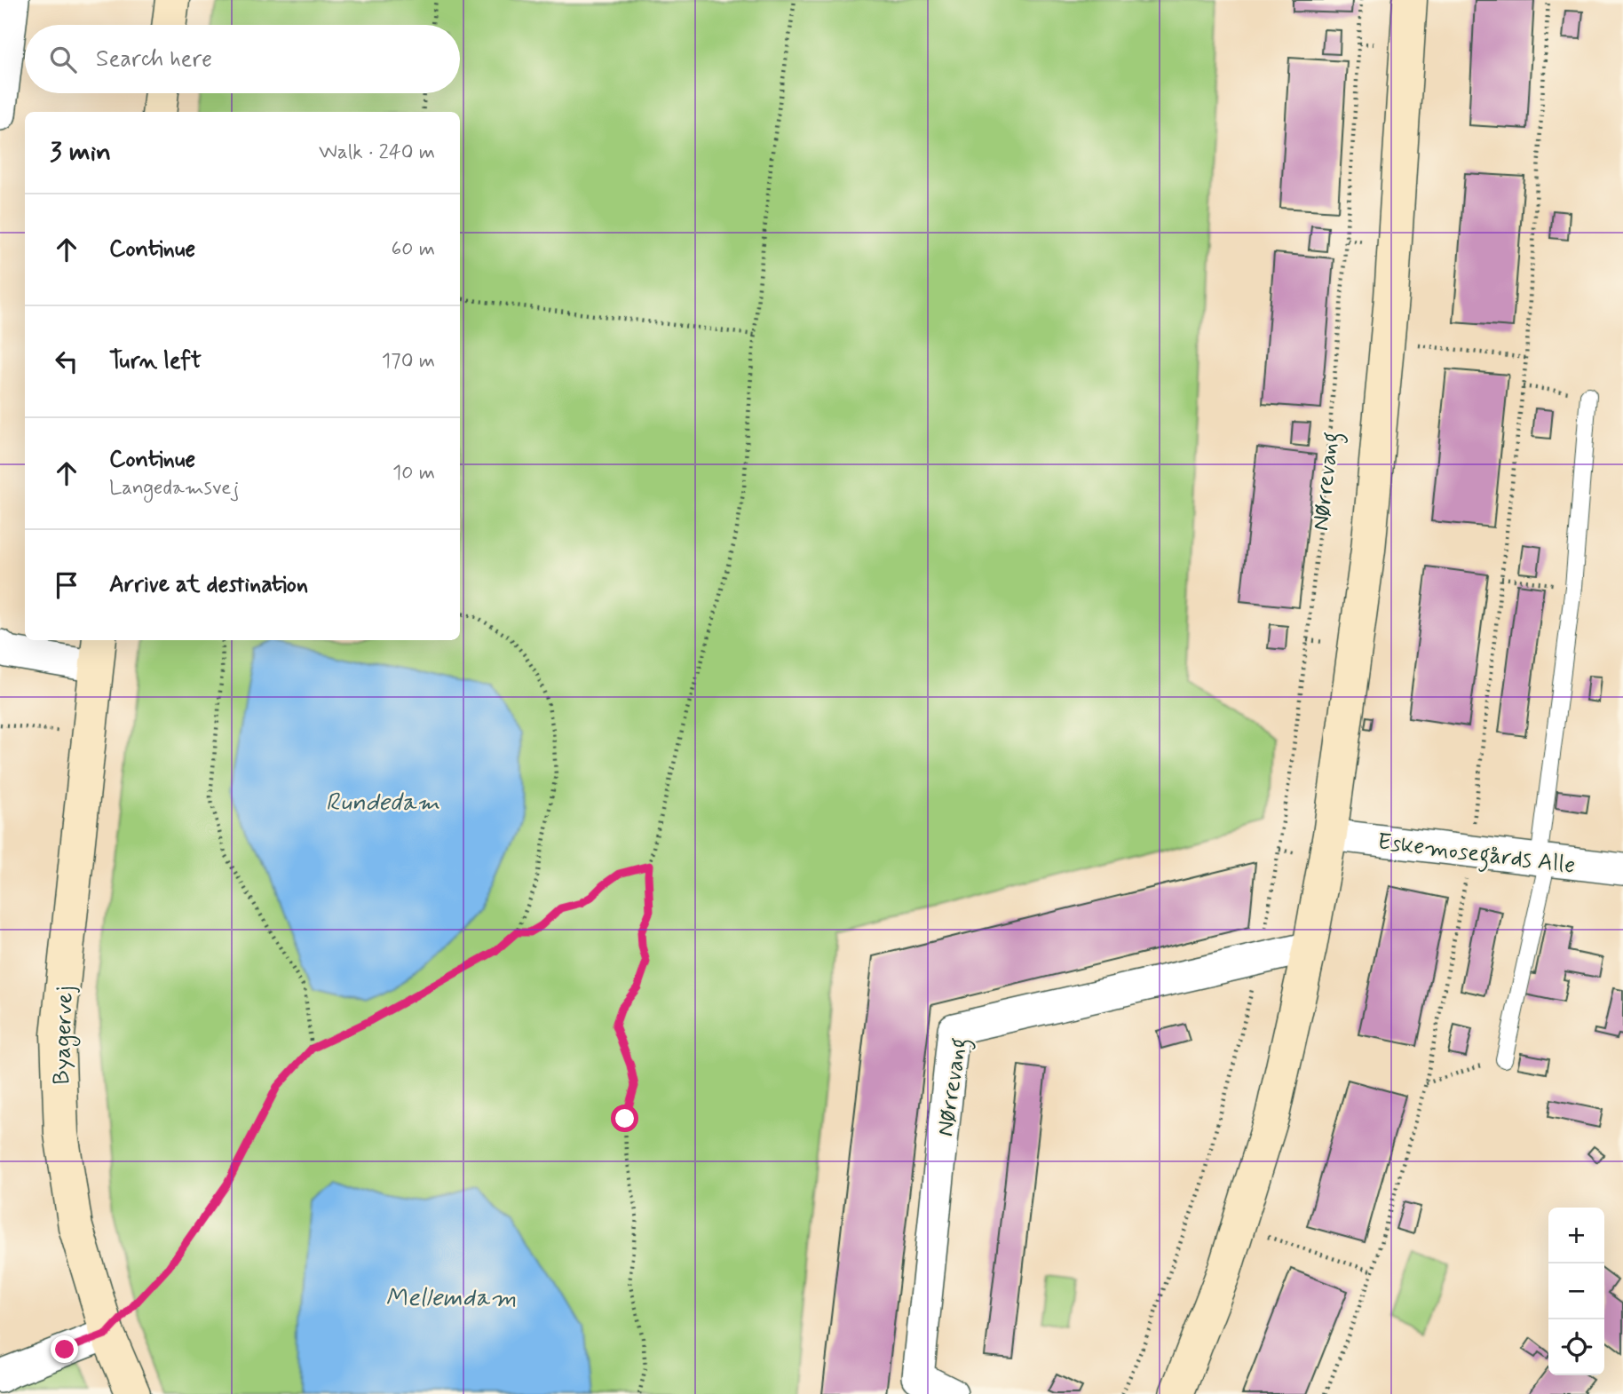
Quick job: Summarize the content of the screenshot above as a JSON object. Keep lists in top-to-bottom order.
{
  "streets": {
    "street": ["Nørrevang", "Eskemosegårds Alle", "Byagervej"]
  },
  "crossings": [
    ["Nørrevang", "Eskemosegårds Alle"]
  ],
  "water": ["Rundedam", "Mellemdam"],
  "page": {
    "search": "Search here",
    "heading": ["3 min", "Walk · 240 m"],
    "list": [
      ["Continue", "60 m"],
      ["Turn left", "170 m"],
      ["Continue", "Langedamsvej", "10 m"],
      "Arrive at destination"
    ],
    "map_buttons": ["+", "−"]
  }
}
